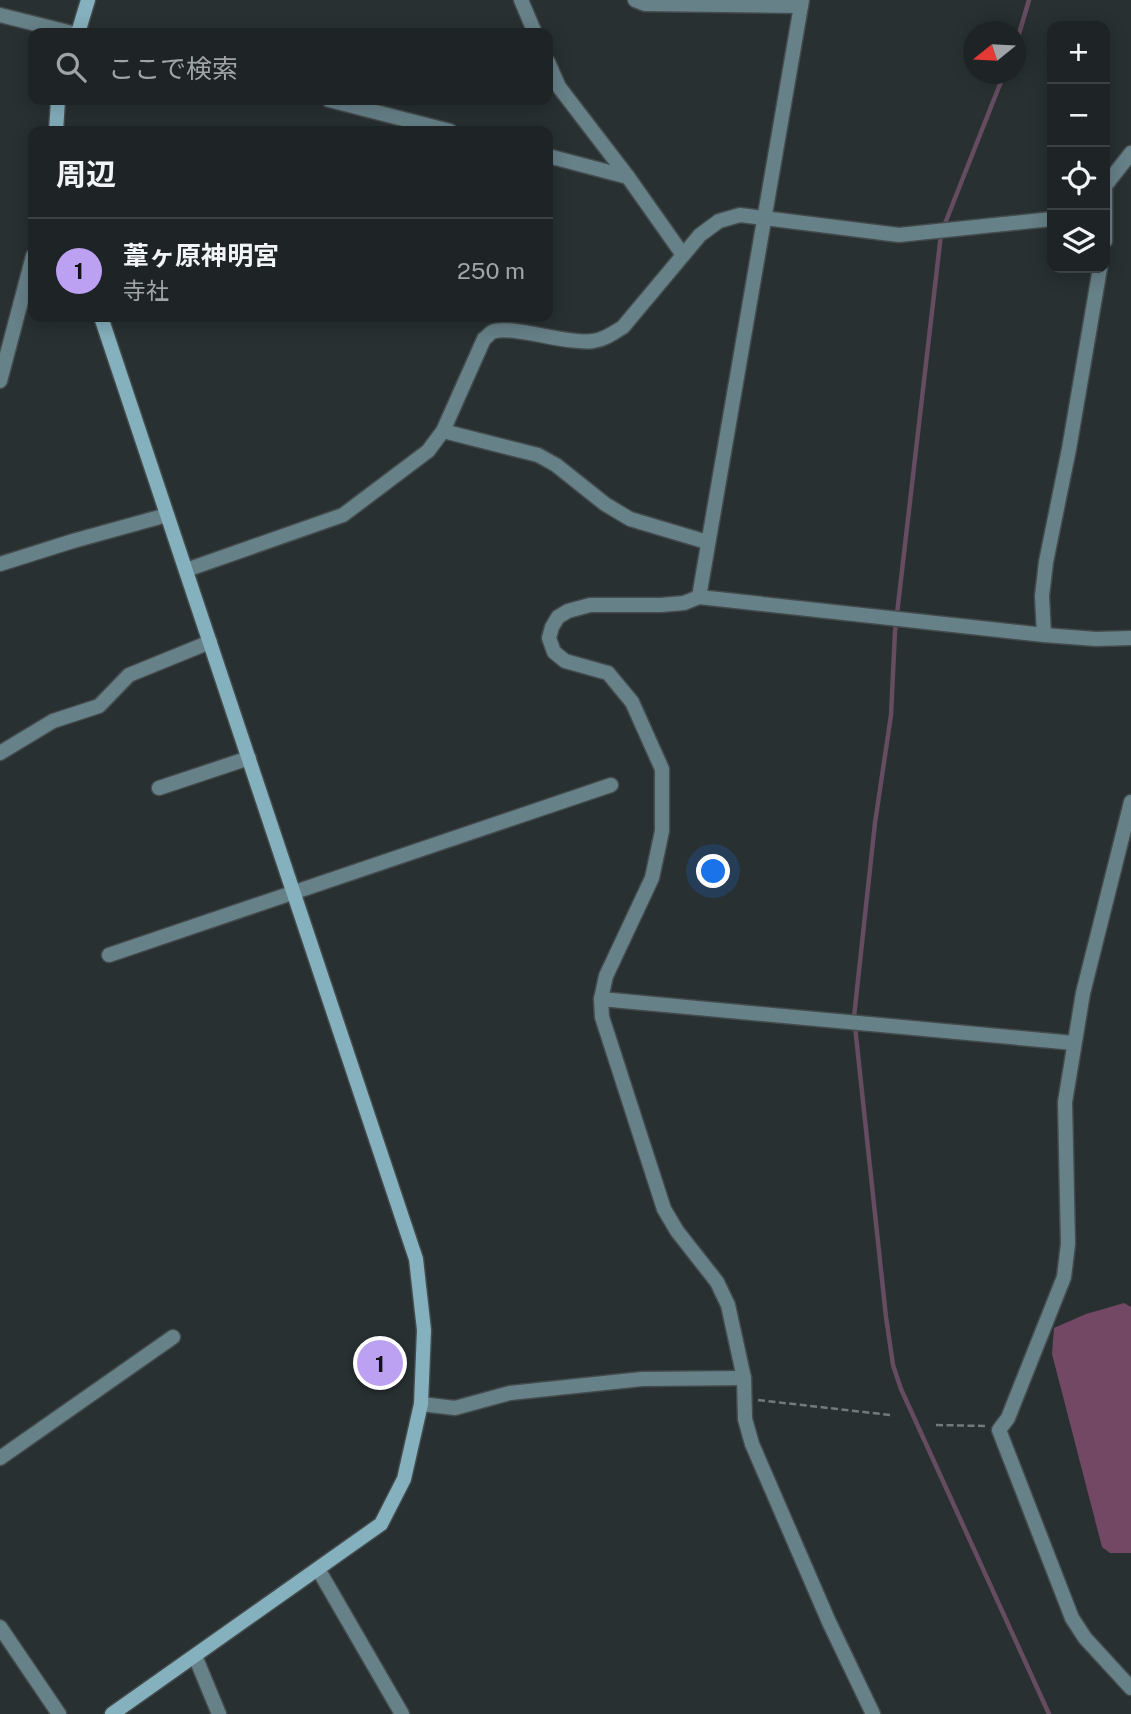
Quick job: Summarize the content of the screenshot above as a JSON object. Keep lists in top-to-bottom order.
{
  "north": "left",
  "page": {
    "map_buttons": ["+", "−"],
    "search": "ここで検索",
    "heading": "周辺",
    "list": [
      {
        "mark": "1",
        "name": "葦ヶ原神明宮",
        "note": "寺社",
        "value": "250 m"
      }
    ],
    "pins": "1"
  }
}
